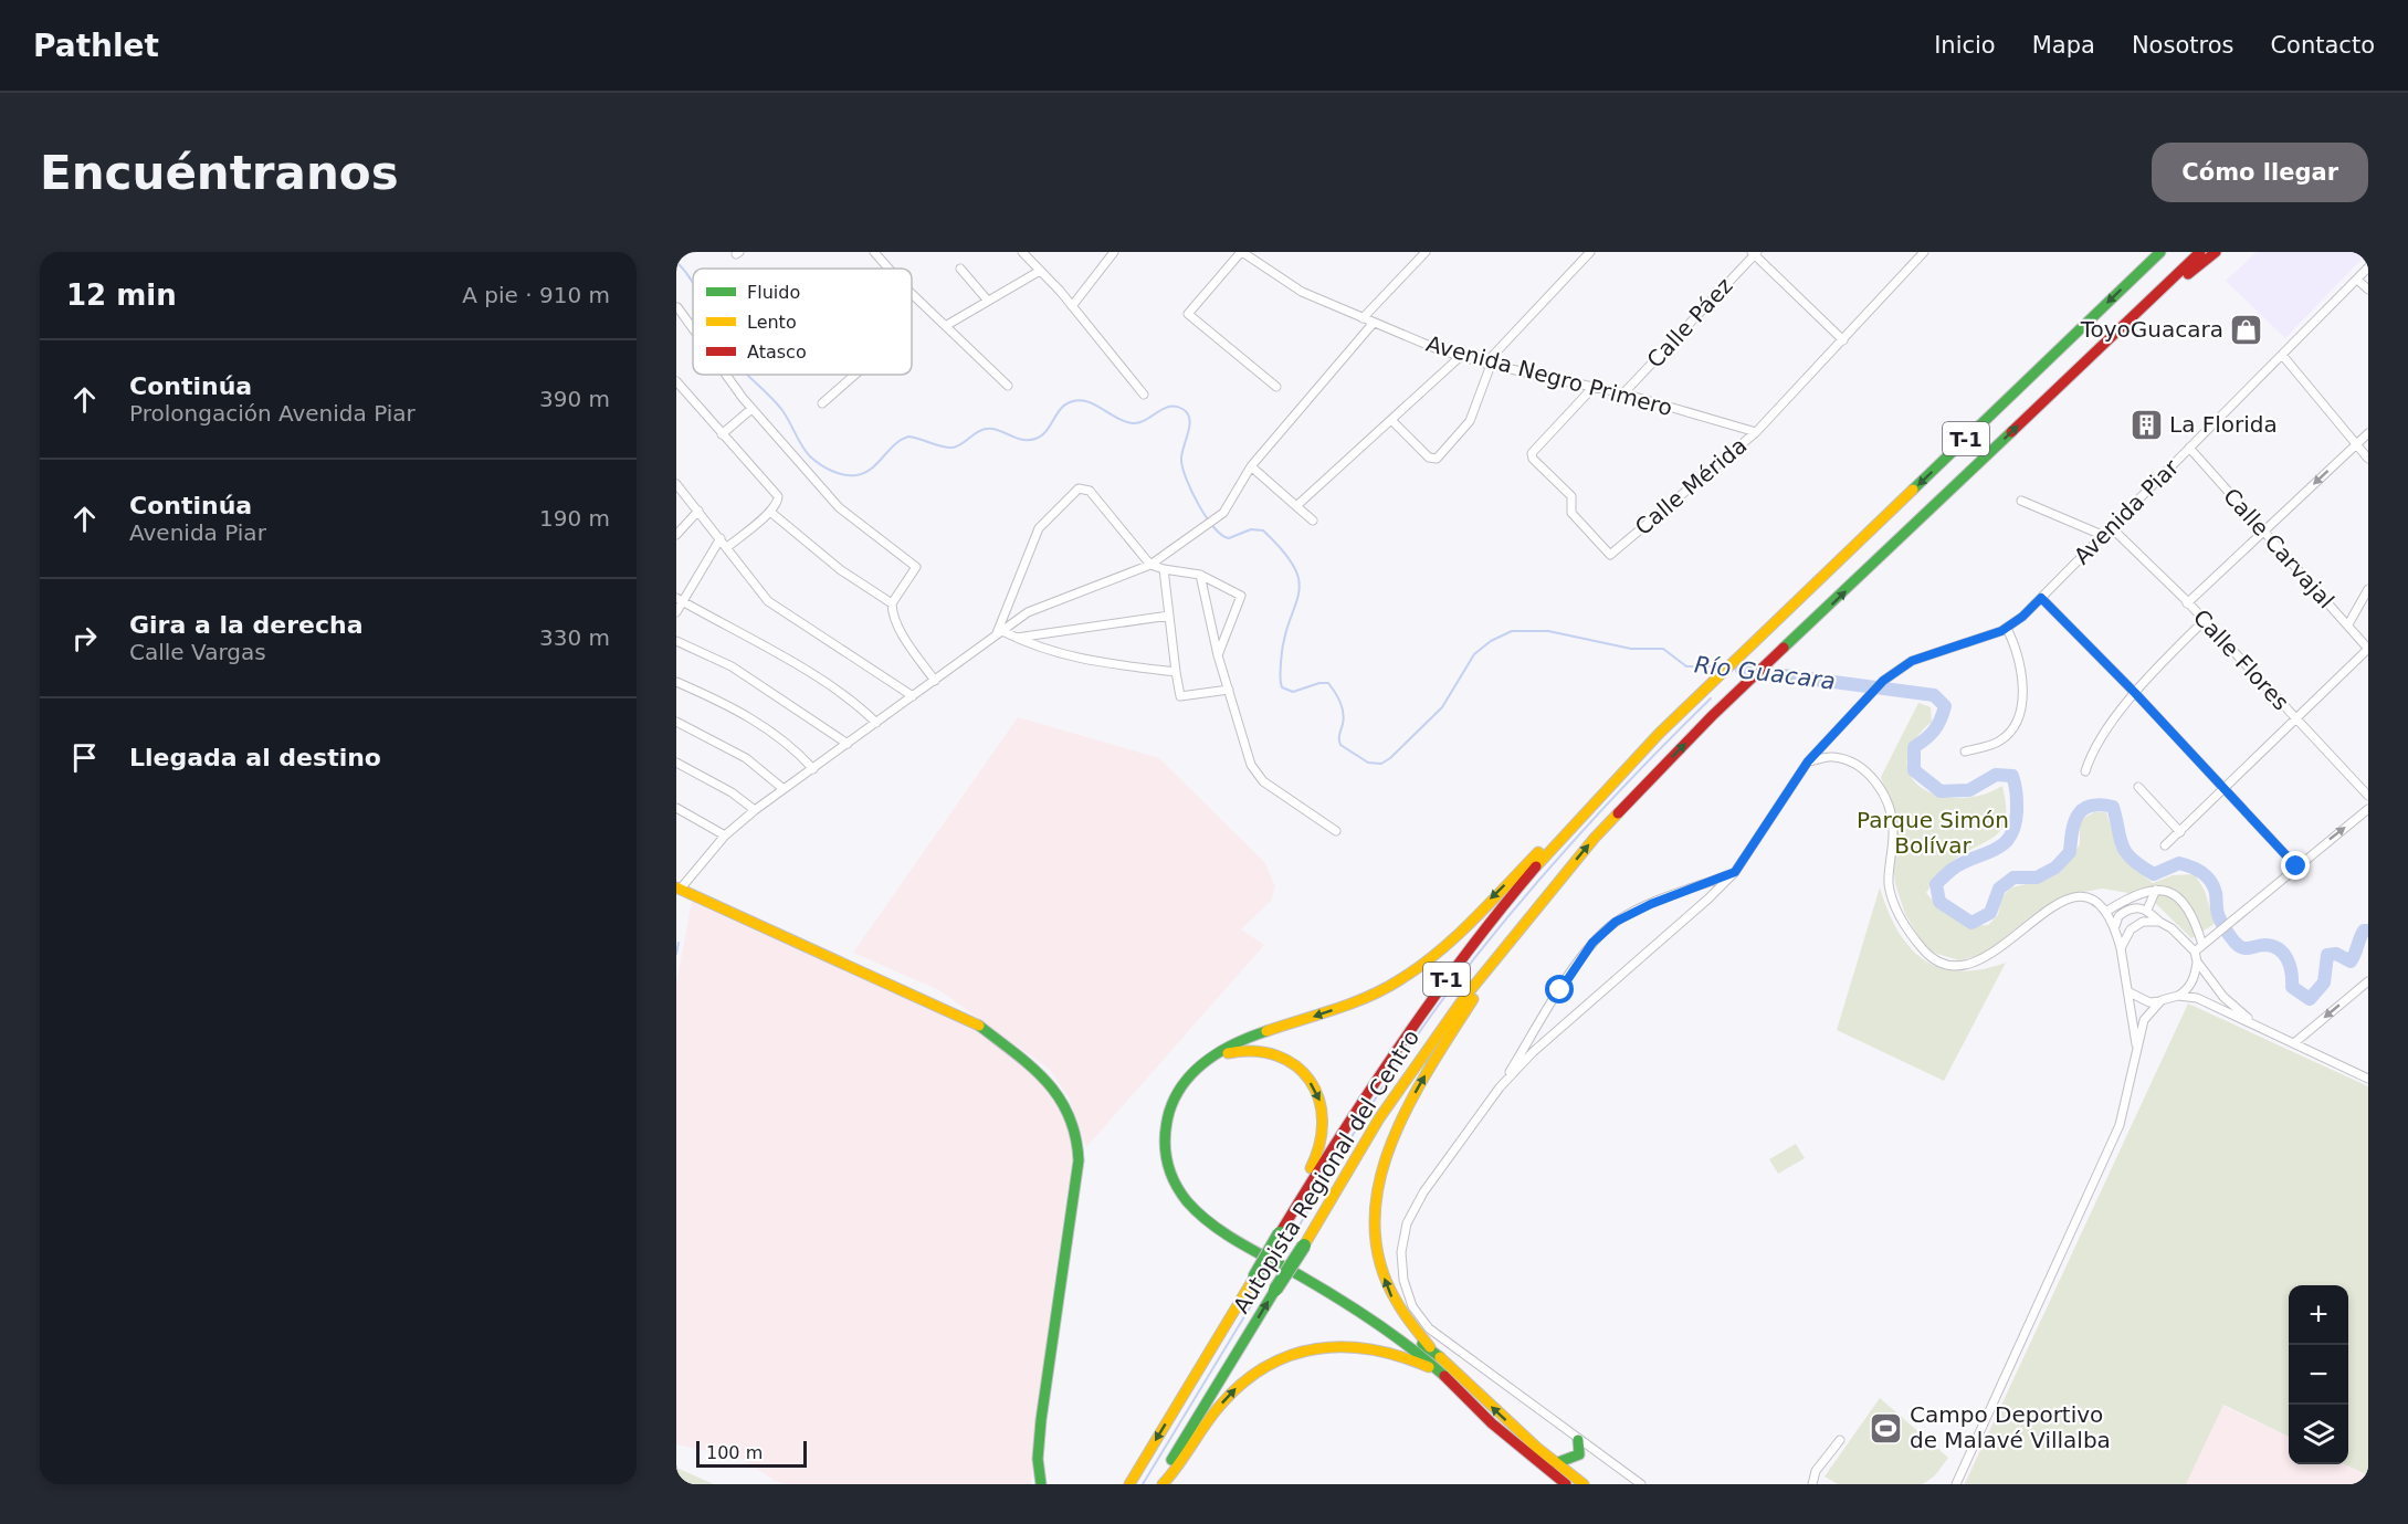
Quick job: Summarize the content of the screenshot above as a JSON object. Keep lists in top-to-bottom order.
{
  "streets": {
    "main road": ["T-1", "Autopista Regional del Centro"],
    "street": [
      "Calle Páez",
      "Avenida Negro Primero",
      "Calle Mérida",
      "Avenida Piar",
      "Calle Carvajal",
      "Calle Flores"
    ]
  },
  "crossings": [
    ["Calle Páez", "Avenida Negro Primero"],
    ["Avenida Negro Primero", "Calle Mérida"],
    ["Avenida Piar", "Calle Carvajal"],
    ["Avenida Piar", "Calle Flores"]
  ],
  "water": ["Río Guacara"],
  "parks": ["Parque Simón Bolívar"],
  "places": {
    "shop": ["ToyoGuacara"],
    "building": ["La Florida"],
    "sports": ["Campo Deportivo de Malavé Villalba"]
  },
  "legend": ["Fluido", "Lento", "Atasco"],
  "scale_bar": "100 m",
  "page": {
    "header": "Pathlet",
    "nav": [
      "Inicio",
      "Mapa",
      "Nosotros",
      "Contacto"
    ],
    "buttons": "Cómo llegar",
    "title": "Encuéntranos",
    "heading": ["12 min", "A pie · 910 m"],
    "list": [
      ["Continúa", "Prolongación Avenida Piar", "390 m"],
      ["Continúa", "Avenida Piar", "190 m"],
      ["Gira a la derecha", "Calle Vargas", "330 m"],
      "Llegada al destino"
    ],
    "map_buttons": ["+", "−"],
    "scale": "100 m"
  }
}
